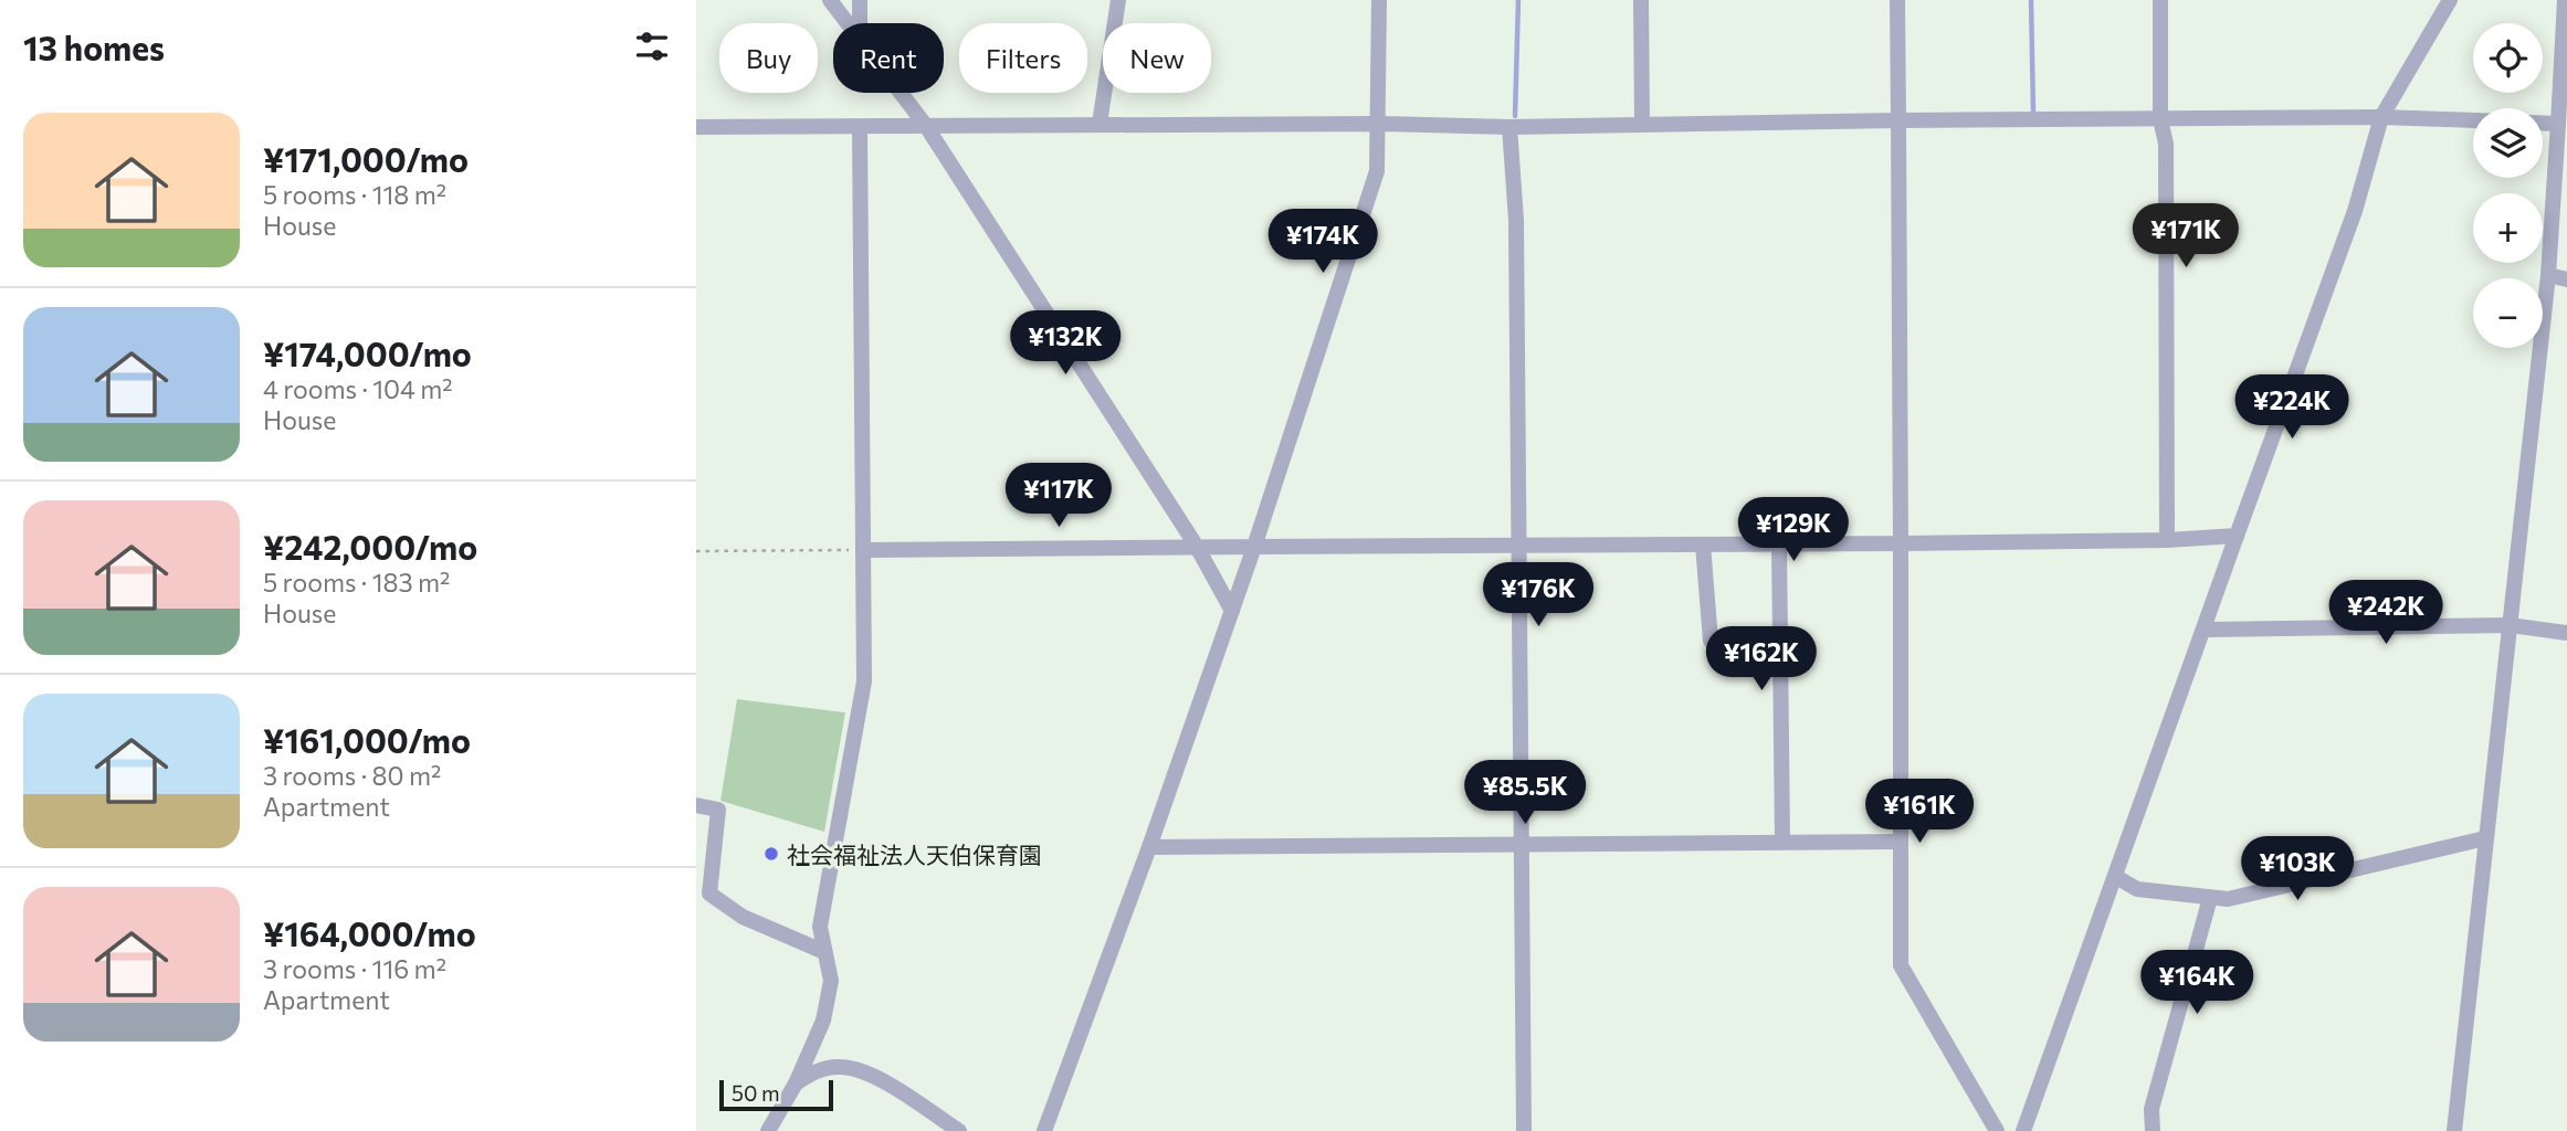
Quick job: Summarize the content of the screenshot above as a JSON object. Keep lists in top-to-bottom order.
{
  "places": ["社会福祉法人天伯保育園"],
  "scale_bar": "50 m",
  "page": {
    "heading": "13 homes",
    "map_buttons": ["+", "−"],
    "chip": [
      "Buy",
      "Rent",
      "Filters",
      "New"
    ],
    "list": [
      {
        "name": "¥171,000/mo",
        "note": "5 rooms · 118 m² · House"
      },
      {
        "name": "¥174,000/mo",
        "note": "4 rooms · 104 m² · House"
      },
      {
        "name": "¥242,000/mo",
        "note": "5 rooms · 183 m² · House"
      },
      {
        "name": "¥161,000/mo",
        "note": "3 rooms · 80 m² · Apartment"
      },
      {
        "name": "¥164,000/mo",
        "note": "3 rooms · 116 m² · Apartment"
      }
    ],
    "price": [
      "¥171K",
      "¥174K",
      "¥132K",
      "¥224K",
      "¥117K",
      "¥129K",
      "¥176K",
      "¥242K",
      "¥162K",
      "¥85.5K",
      "¥161K",
      "¥103K",
      "¥164K"
    ],
    "scale": "50 m"
  }
}
